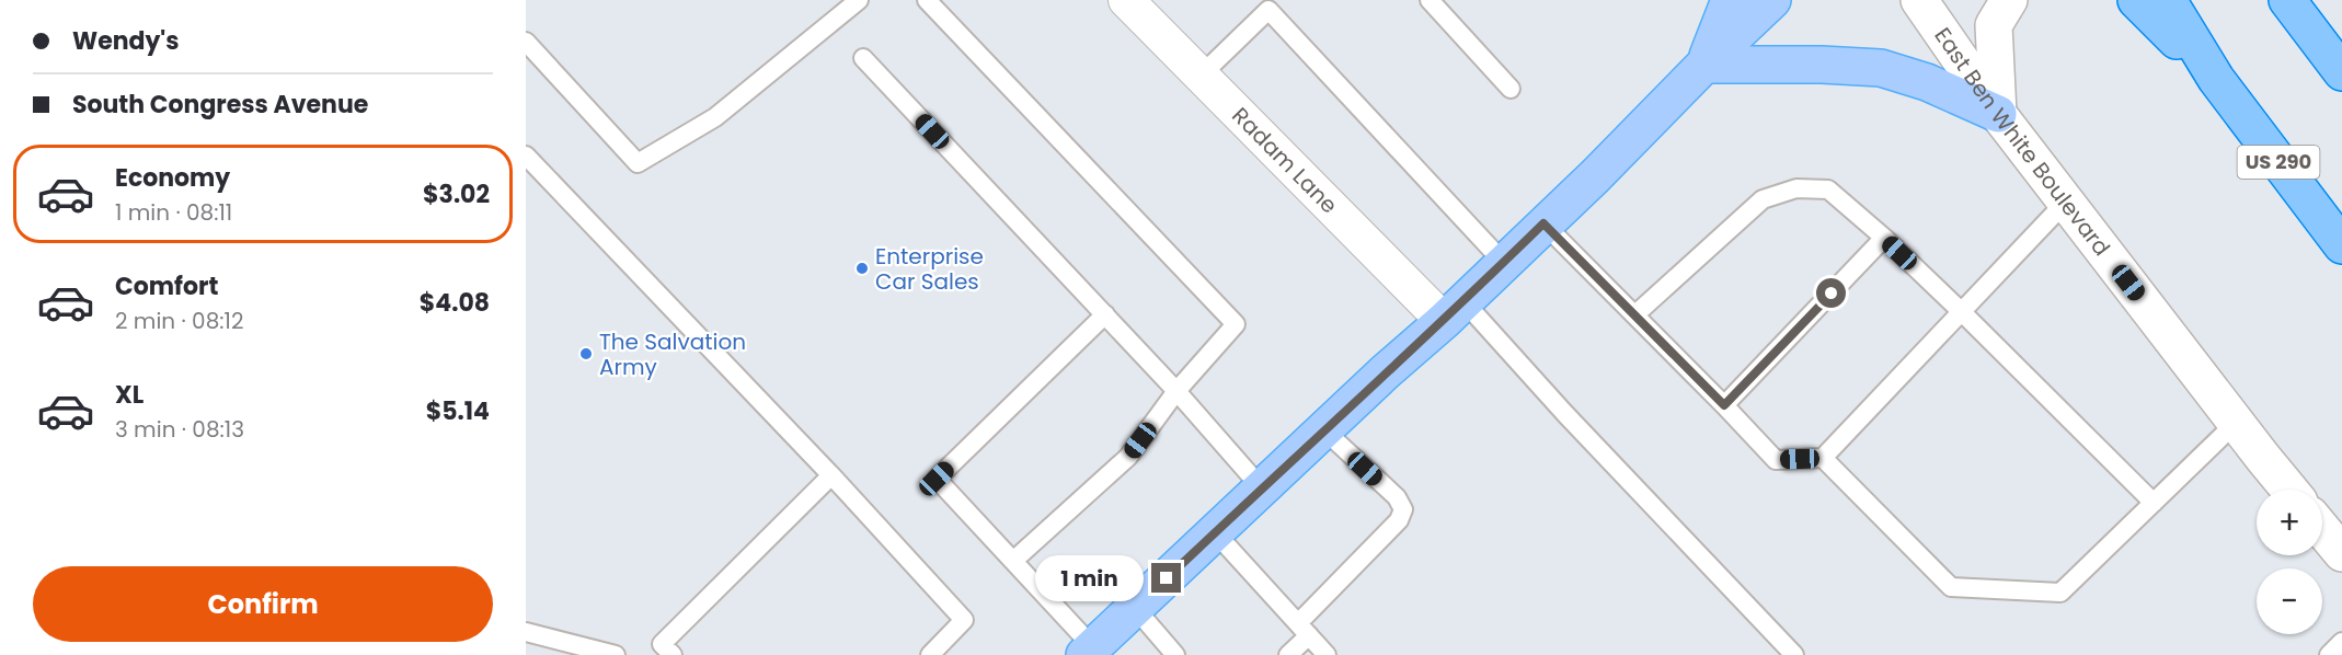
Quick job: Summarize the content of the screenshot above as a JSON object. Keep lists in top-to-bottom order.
{
  "streets": {
    "highway": ["US 290"],
    "main road": ["East Ben White Boulevard"],
    "street": ["Radam Lane"]
  },
  "places": ["Enterprise Car Sales", "The Salvation Army"],
  "page": {
    "banner": ["Wendy's", "South Congress Avenue"],
    "list": [
      {
        "name": "Economy",
        "note": "1 min · 08:11",
        "value": "$3.02"
      },
      {
        "name": "Comfort",
        "note": "2 min · 08:12",
        "value": "$4.08"
      },
      {
        "name": "XL",
        "note": "3 min · 08:13",
        "value": "$5.14"
      }
    ],
    "map_buttons": ["+", "−"],
    "buttons": "Confirm",
    "bubble": "1 min"
  }
}
